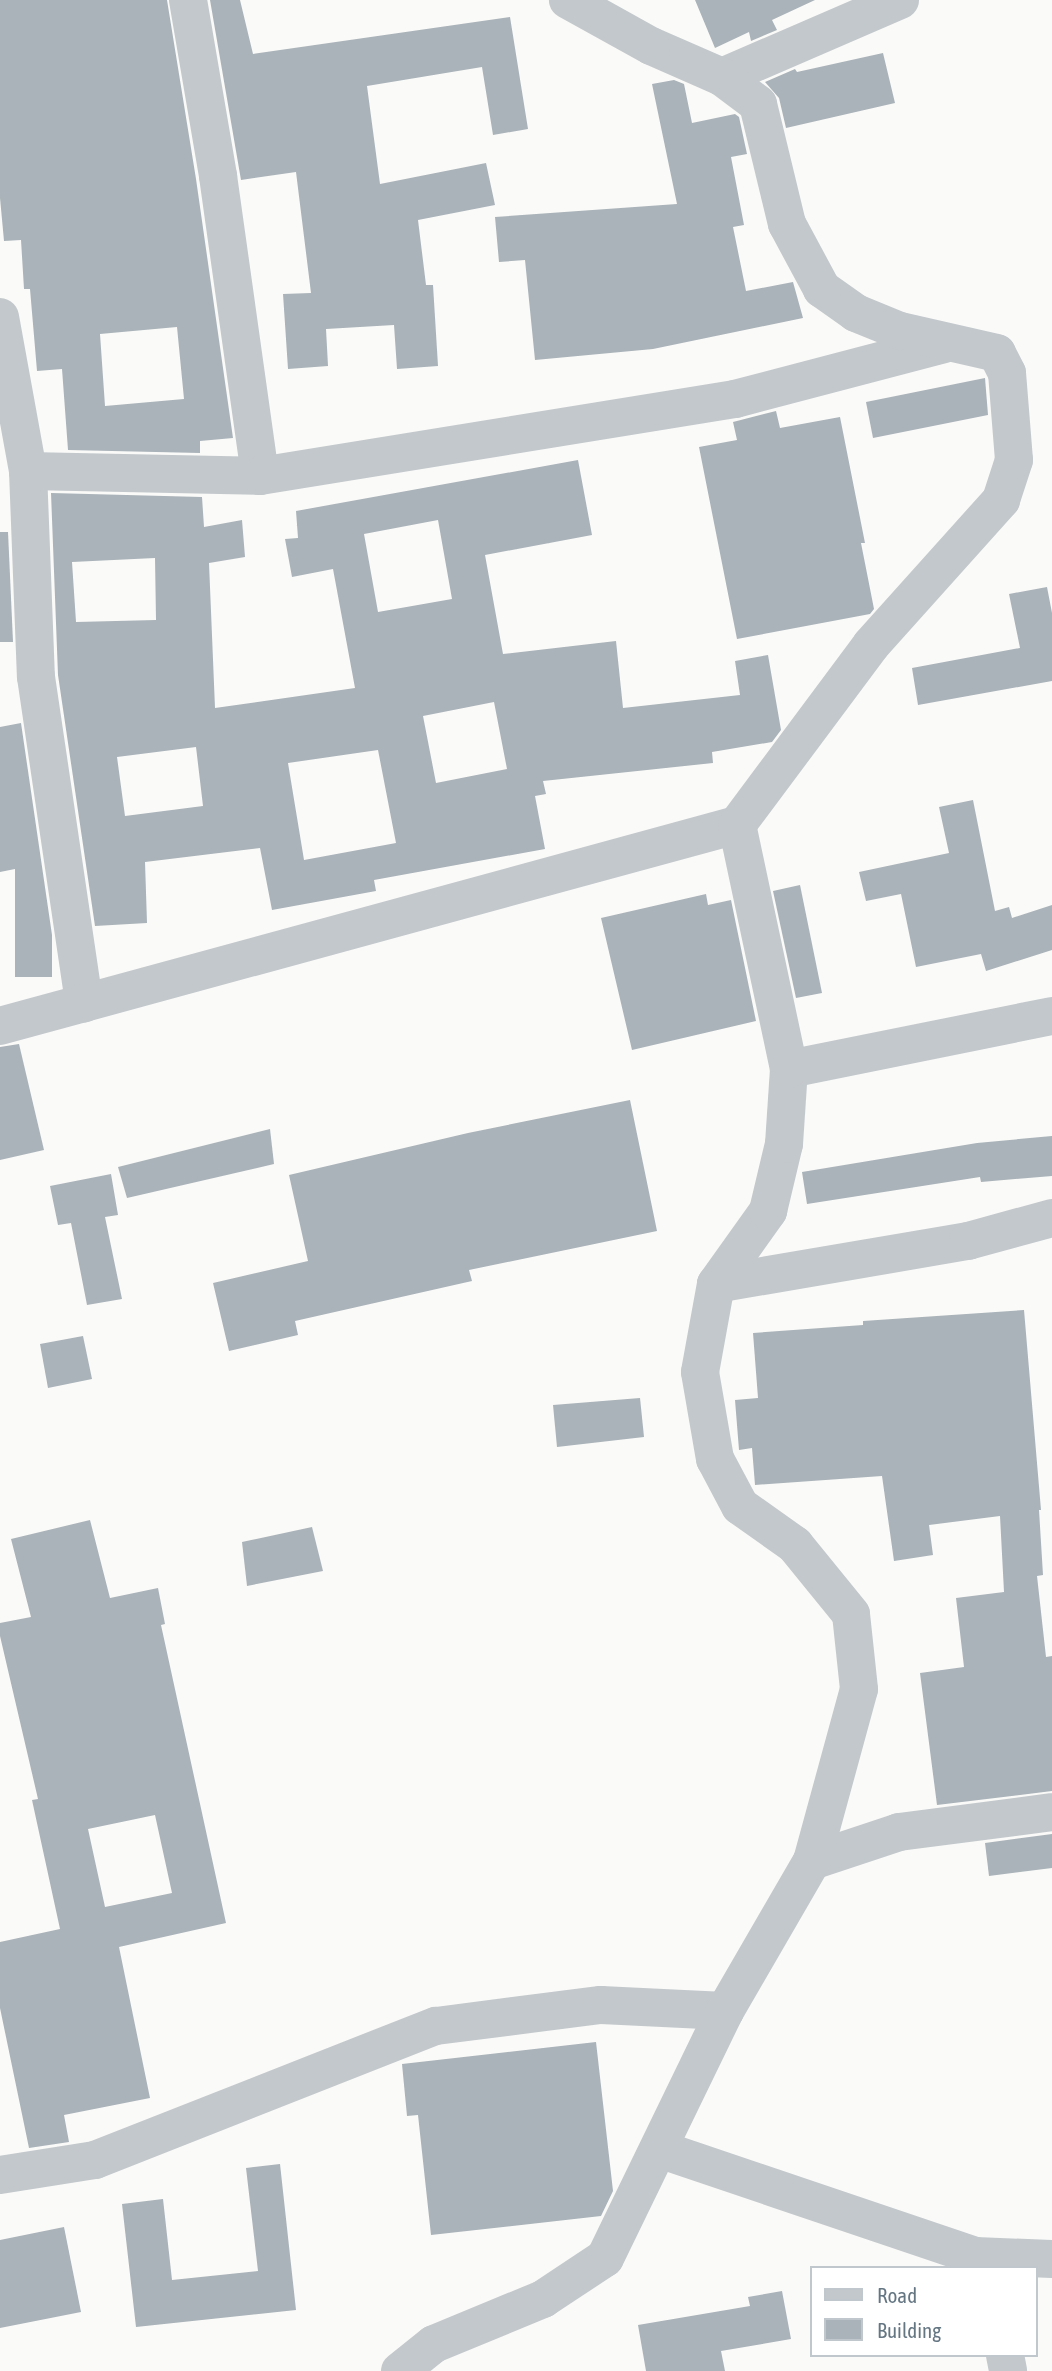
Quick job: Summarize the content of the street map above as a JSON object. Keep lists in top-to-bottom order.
{
  "legend": ["Road", "Building"]
}
